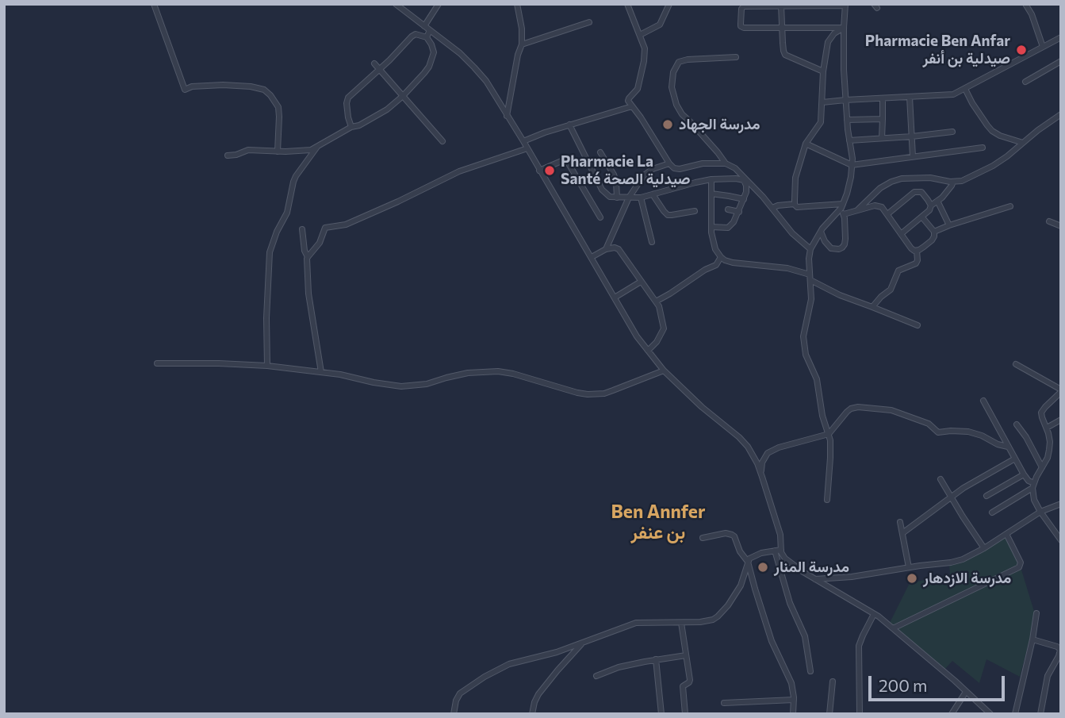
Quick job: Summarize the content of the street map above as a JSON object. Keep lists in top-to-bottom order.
{
  "districts": ["Ben Annfer بن عنفر"],
  "places": [
    "Pharmacie Ben Anfar صيدلية بن أنفر",
    "مدرسة الجهاد",
    "Pharmacie La Santé صيدلية الصحة",
    "مدرسة المنار",
    "مدرسة الازدهار"
  ],
  "scale_bar": "200 m"
}
